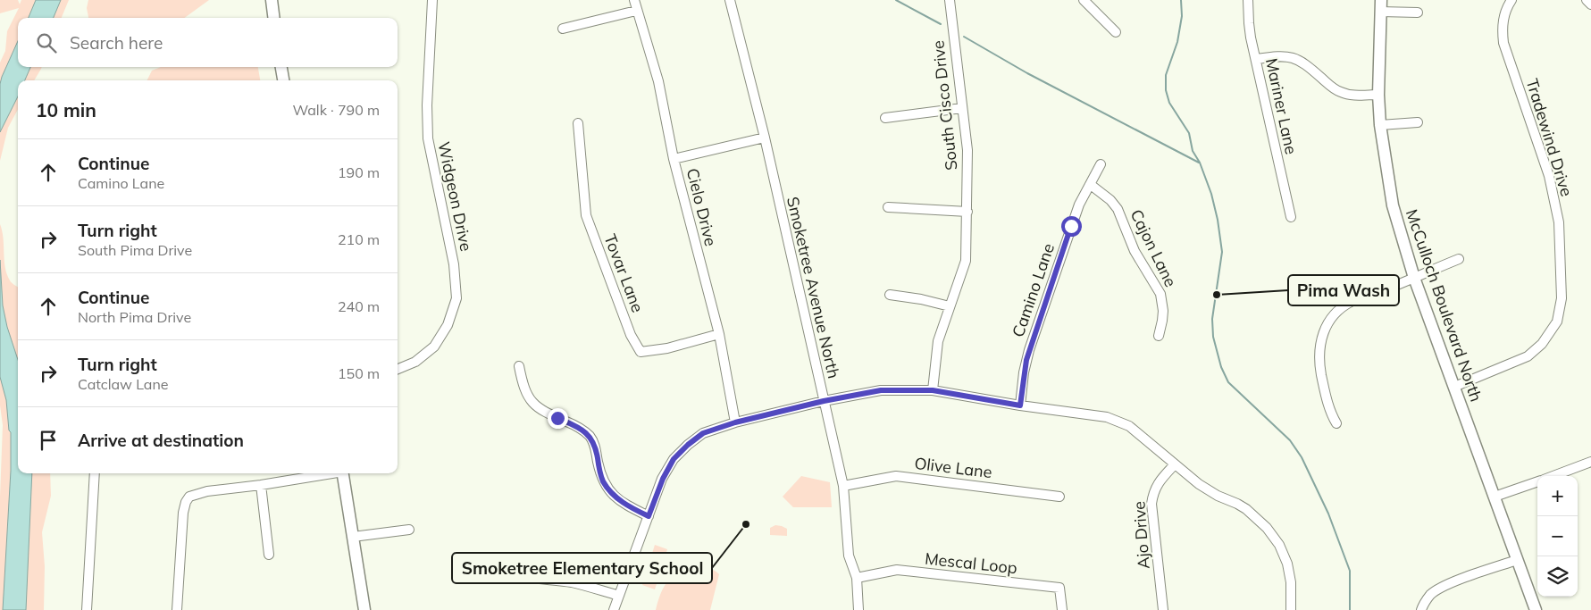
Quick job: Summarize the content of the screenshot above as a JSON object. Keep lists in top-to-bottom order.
{
  "streets": {
    "main road": ["McCulloch Boulevard North"],
    "street": [
      "South Cisco Drive",
      "Mariner Lane",
      "Tradewind Drive",
      "Widgeon Drive",
      "Cielo Drive",
      "Cajon Lane",
      "Tovar Lane",
      "Smoketree Avenue North",
      "Camino Lane",
      "Olive Lane",
      "Ajo Drive",
      "Mescal Loop"
    ]
  },
  "crossings": [
    ["Tradewind Drive", "McCulloch Boulevard North"],
    ["Cielo Drive", "Tovar Lane"],
    ["Cajon Lane", "Camino Lane"],
    ["Smoketree Avenue North", "Olive Lane"],
    ["Smoketree Avenue North", "Mescal Loop"]
  ],
  "places": ["Pima Wash", "Smoketree Elementary School"],
  "page": {
    "search": "Search here",
    "heading": ["10 min", "Walk · 790 m"],
    "list": [
      ["Continue", "Camino Lane", "190 m"],
      ["Turn right", "South Pima Drive", "210 m"],
      ["Continue", "North Pima Drive", "240 m"],
      ["Turn right", "Catclaw Lane", "150 m"],
      "Arrive at destination"
    ],
    "map_buttons": ["+", "−"]
  }
}
